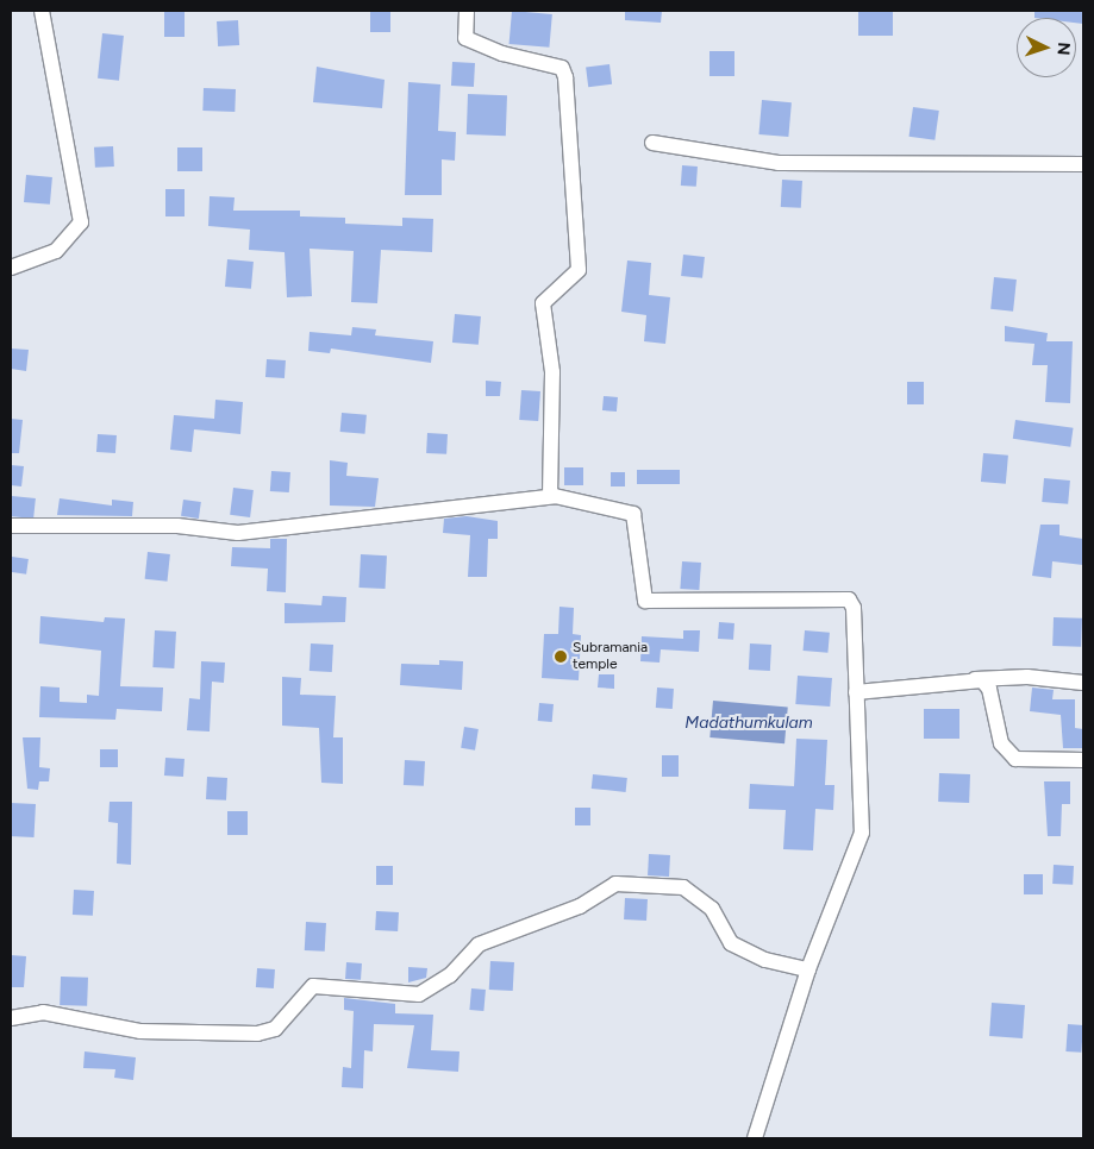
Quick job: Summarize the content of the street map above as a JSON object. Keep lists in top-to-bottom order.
{
  "water": ["Madathumkulam"],
  "places": ["Subramania temple"],
  "north": "right"
}
